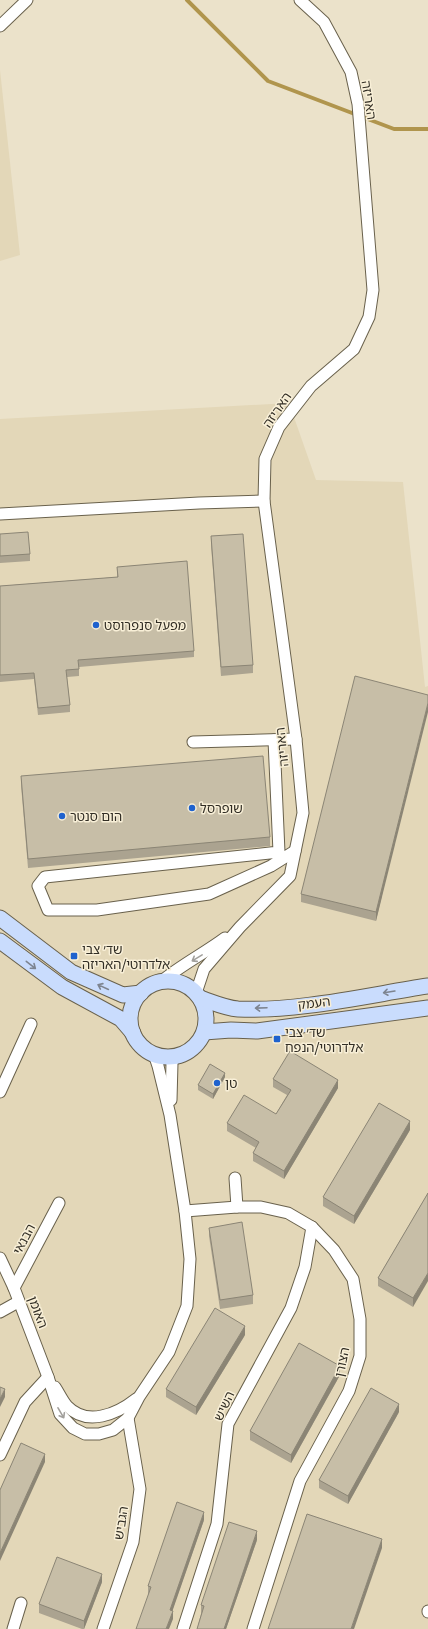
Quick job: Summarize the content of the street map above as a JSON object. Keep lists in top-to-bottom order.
{
  "streets": {
    "main road": ["העמק"],
    "street": [
      "האריזה",
      "הבנאי",
      "האומן",
      "הצורן",
      "השיש",
      "הגביש"
    ]
  },
  "crossings": [
    ["האריזה", "העמק"],
    ["הבנאי", "האומן"],
    ["הצורן", "השיש"]
  ],
  "places": {
    "other": [
      "מפעל סנפרוסט",
      "שופרסל",
      "הום סנטר",
      "טן"
    ],
    "transit": ["שד׳ צבי אלדרוטי/האריזה", "שד׳ צבי אלדרוטי/הנפח"]
  }
}
